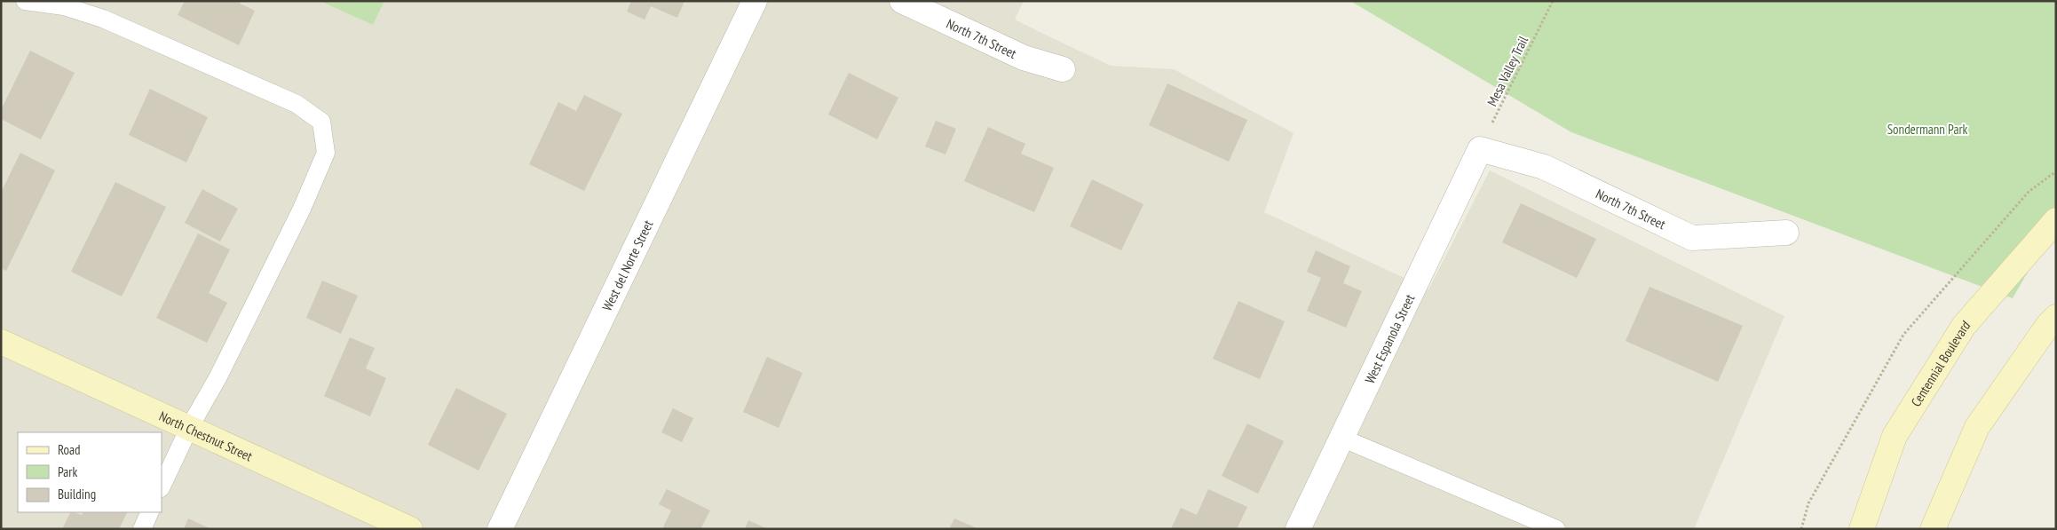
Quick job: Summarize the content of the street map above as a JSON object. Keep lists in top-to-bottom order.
{
  "streets": {
    "main road": ["Centennial Boulevard", "North Chestnut Street"],
    "street": ["North 7th Street", "West del Norte Street", "West Espanola Street"],
    "path": ["Mesa Valley Trail"]
  },
  "crossings": [
    ["North 7th Street", "Mesa Valley Trail"],
    ["North 7th Street", "West Espanola Street"],
    ["Mesa Valley Trail", "West Espanola Street"]
  ],
  "parks": ["Sondermann Park"],
  "legend": ["Road", "Park", "Building"]
}
